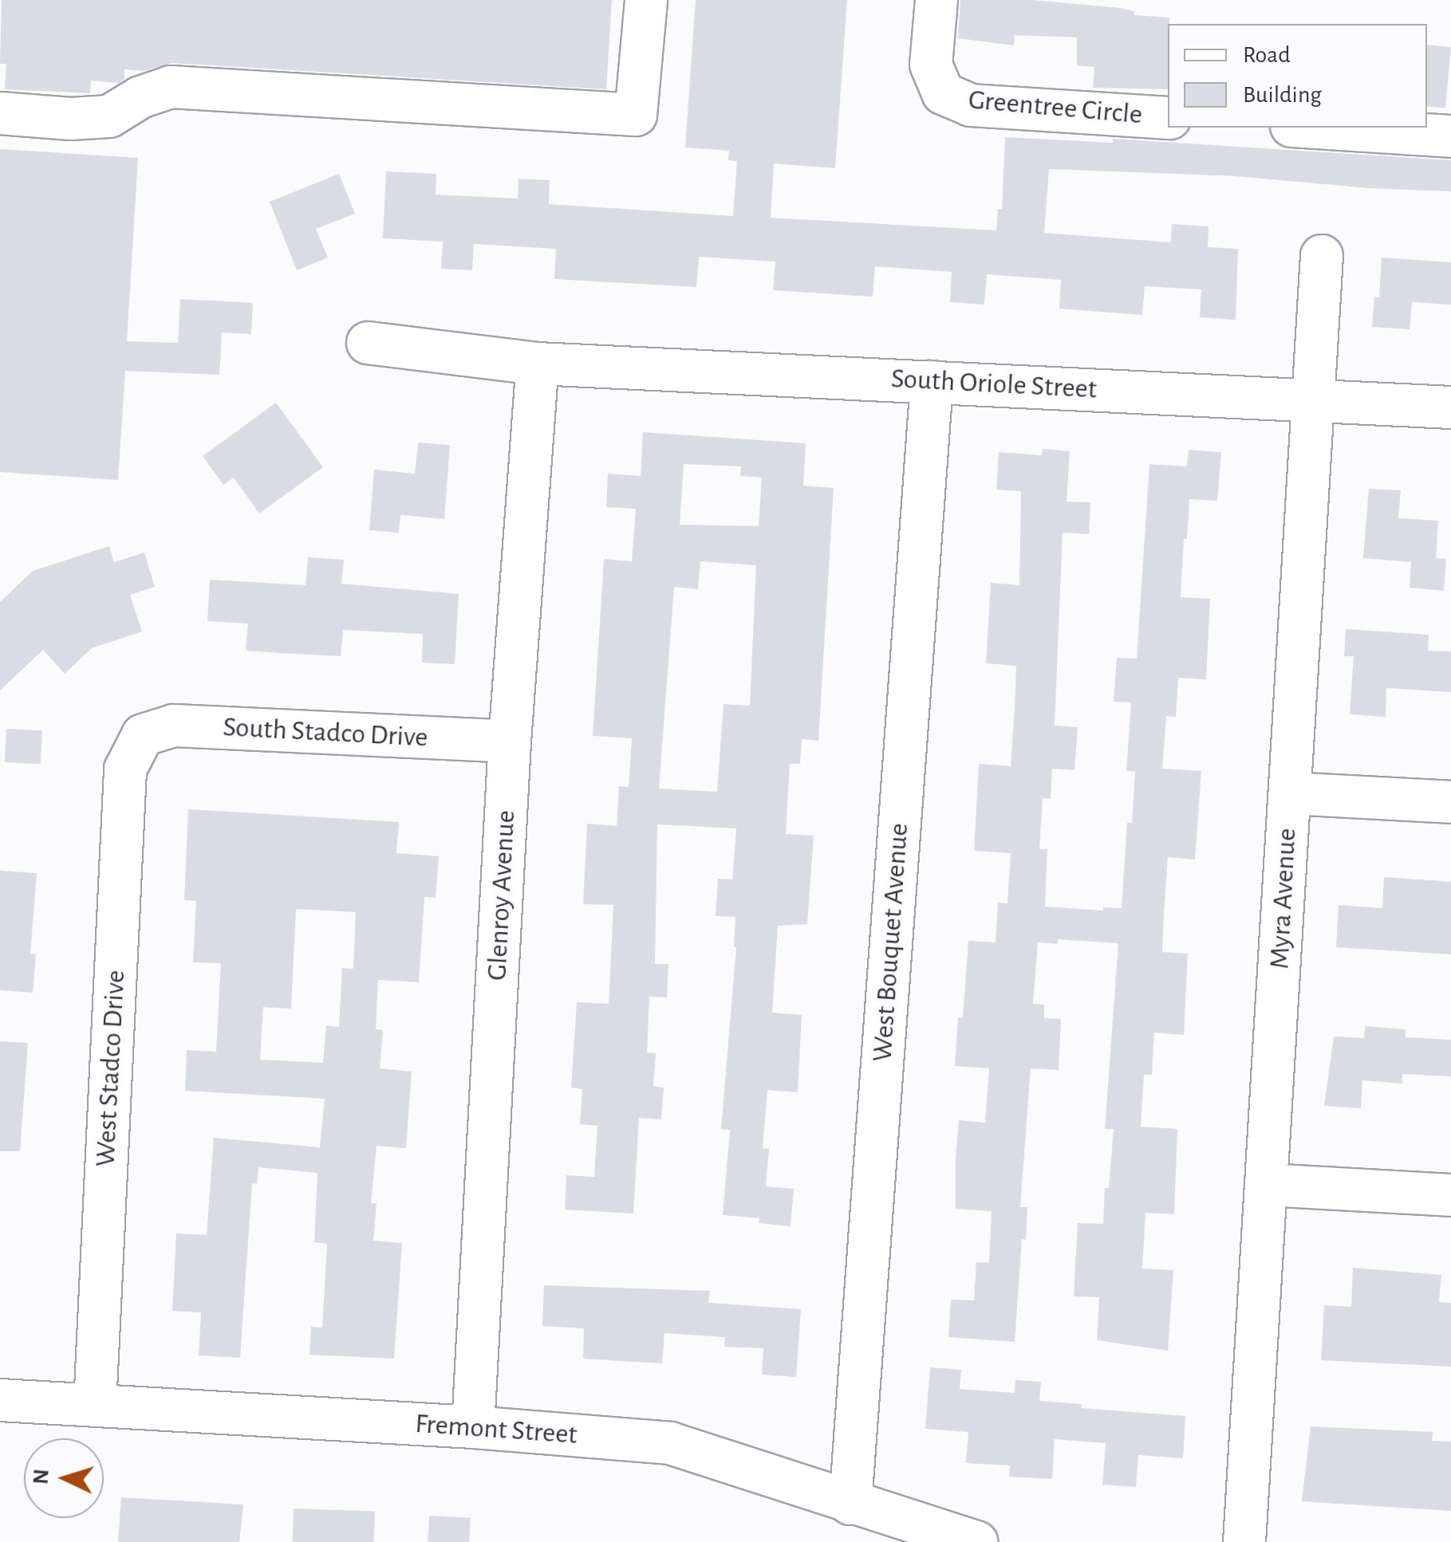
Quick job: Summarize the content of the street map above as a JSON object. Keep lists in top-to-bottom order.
{
  "streets": {
    "street": [
      "Greentree Circle",
      "South Oriole Street",
      "South Stadco Drive",
      "Glenroy Avenue",
      "Myra Avenue",
      "West Bouquet Avenue",
      "West Stadco Drive",
      "Fremont Street"
    ]
  },
  "crossings": [
    ["South Oriole Street", "Glenroy Avenue"],
    ["South Oriole Street", "Myra Avenue"],
    ["South Oriole Street", "West Bouquet Avenue"],
    ["South Stadco Drive", "Glenroy Avenue"],
    ["South Stadco Drive", "West Stadco Drive"],
    ["Glenroy Avenue", "Fremont Street"],
    ["West Bouquet Avenue", "Fremont Street"],
    ["West Stadco Drive", "Fremont Street"]
  ],
  "legend": ["Road", "Building"],
  "north": "left"
}
